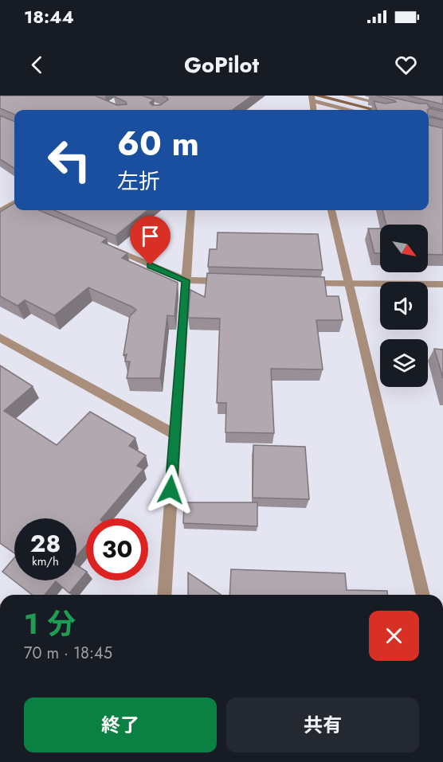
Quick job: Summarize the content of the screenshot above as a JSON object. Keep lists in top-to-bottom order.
{
  "north": "bottom right",
  "page": {
    "status": "18:44",
    "header": "GoPilot",
    "turn": ["60 m", "左折"],
    "speed": "28 km/h",
    "limit": "30",
    "heading": ["1 分", "70 m · 18:45"],
    "buttons": ["終了", "共有"]
  }
}
